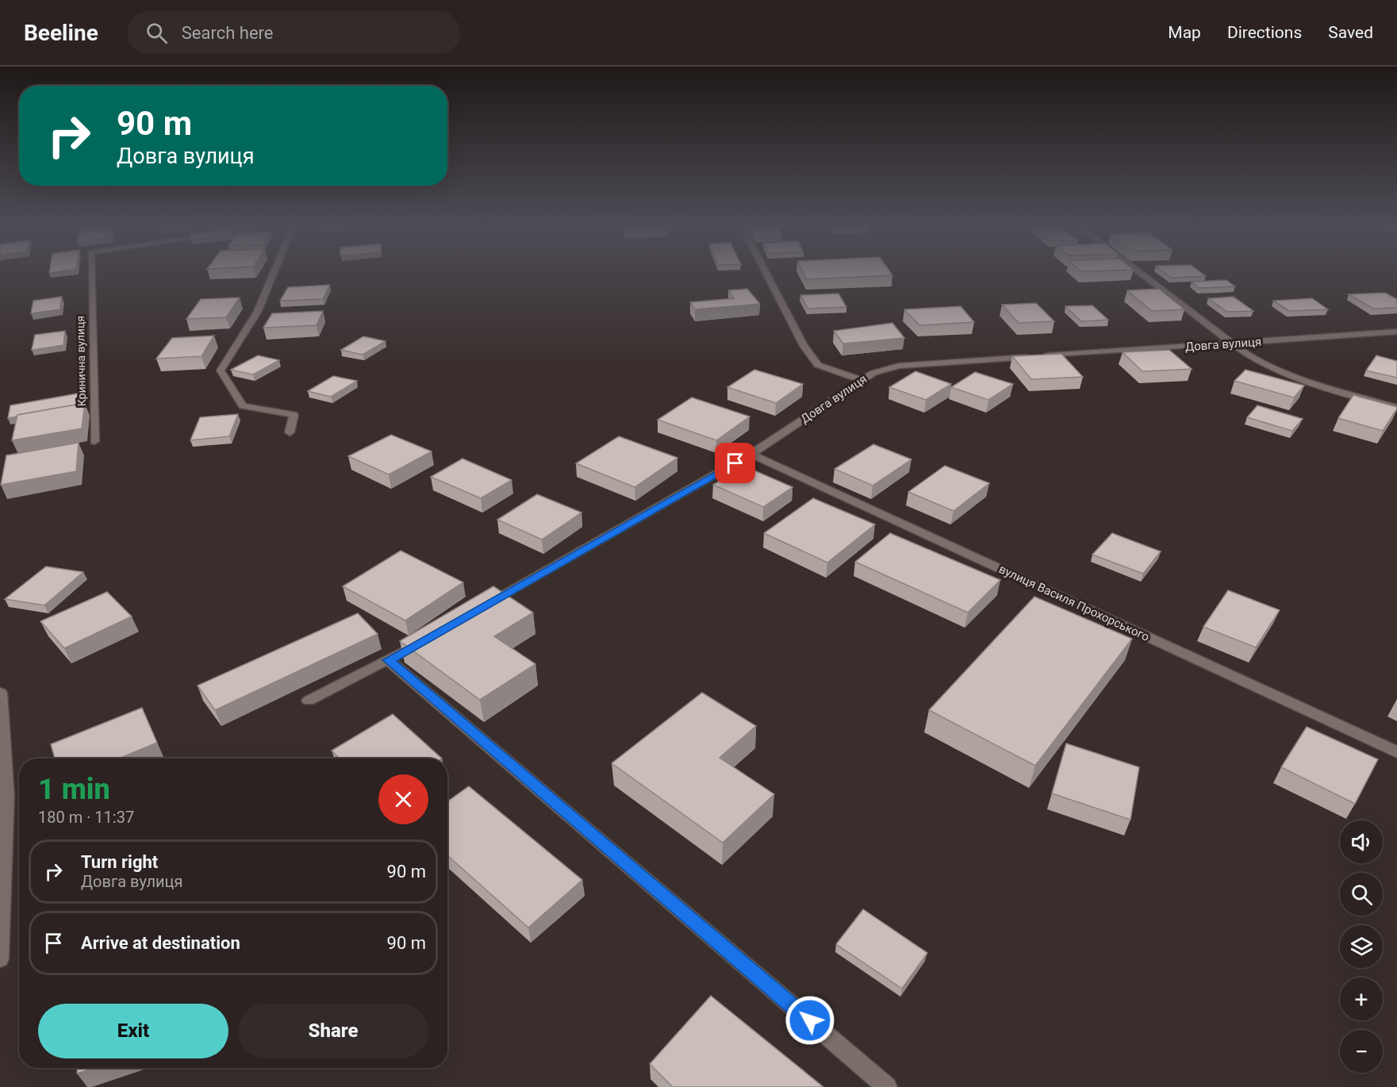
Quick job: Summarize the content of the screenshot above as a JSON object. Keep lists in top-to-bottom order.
{
  "streets": {
    "street": ["Довга вулиця", "Кринична вулиця", "вулиця Василя Прохорського"]
  },
  "crossings": [
    ["Довга вулиця", "вулиця Василя Прохорського"]
  ],
  "page": {
    "header": "Beeline",
    "search": "Search here",
    "nav": ["Map", "Directions", "Saved"],
    "turn": ["90 m", "Довга вулиця"],
    "heading": ["1 min", "180 m · 11:37"],
    "map_buttons": ["+", "−"],
    "list": [
      {
        "name": "Turn right",
        "note": "Довга вулиця",
        "value": "90 m"
      },
      {
        "name": "Arrive at destination",
        "value": "90 m"
      }
    ],
    "buttons": ["Exit", "Share"]
  }
}
